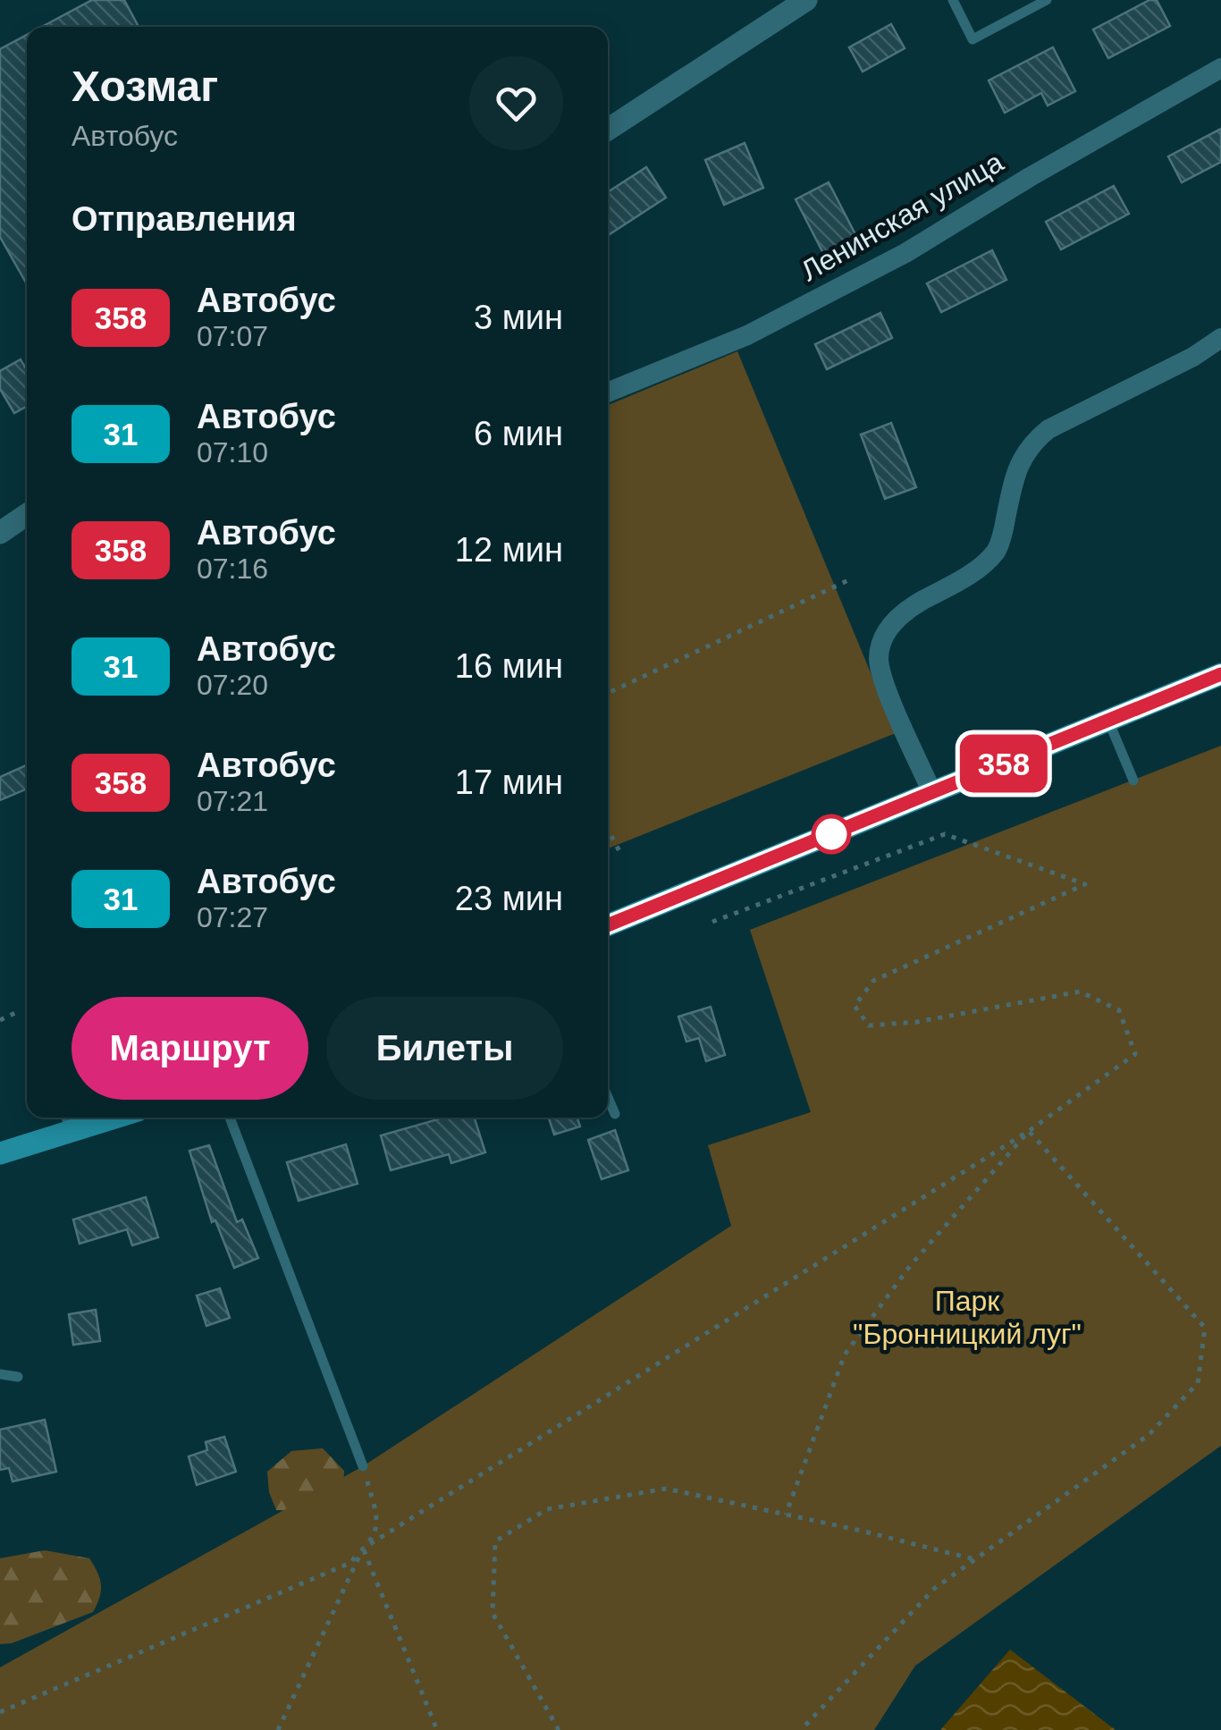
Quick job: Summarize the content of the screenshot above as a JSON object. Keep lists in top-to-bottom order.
{
  "streets": {
    "street": ["Ленинская улица"]
  },
  "parks": ["Парк \"Бронницкий луг\""],
  "lines": ["bus line 358"],
  "page": {
    "on_map": "358",
    "heading": [
      ["Хозмаг", "Автобус"],
      "Отправления"
    ],
    "list": [
      {
        "mark": "358",
        "name": "Автобус",
        "note": "07:07",
        "value": "3 мин"
      },
      {
        "mark": "31",
        "name": "Автобус",
        "note": "07:10",
        "value": "6 мин"
      },
      {
        "mark": "358",
        "name": "Автобус",
        "note": "07:16",
        "value": "12 мин"
      },
      {
        "mark": "31",
        "name": "Автобус",
        "note": "07:20",
        "value": "16 мин"
      },
      {
        "mark": "358",
        "name": "Автобус",
        "note": "07:21",
        "value": "17 мин"
      },
      {
        "mark": "31",
        "name": "Автобус",
        "note": "07:27",
        "value": "23 мин"
      }
    ],
    "buttons": ["Маршрут", "Билеты"]
  }
}
